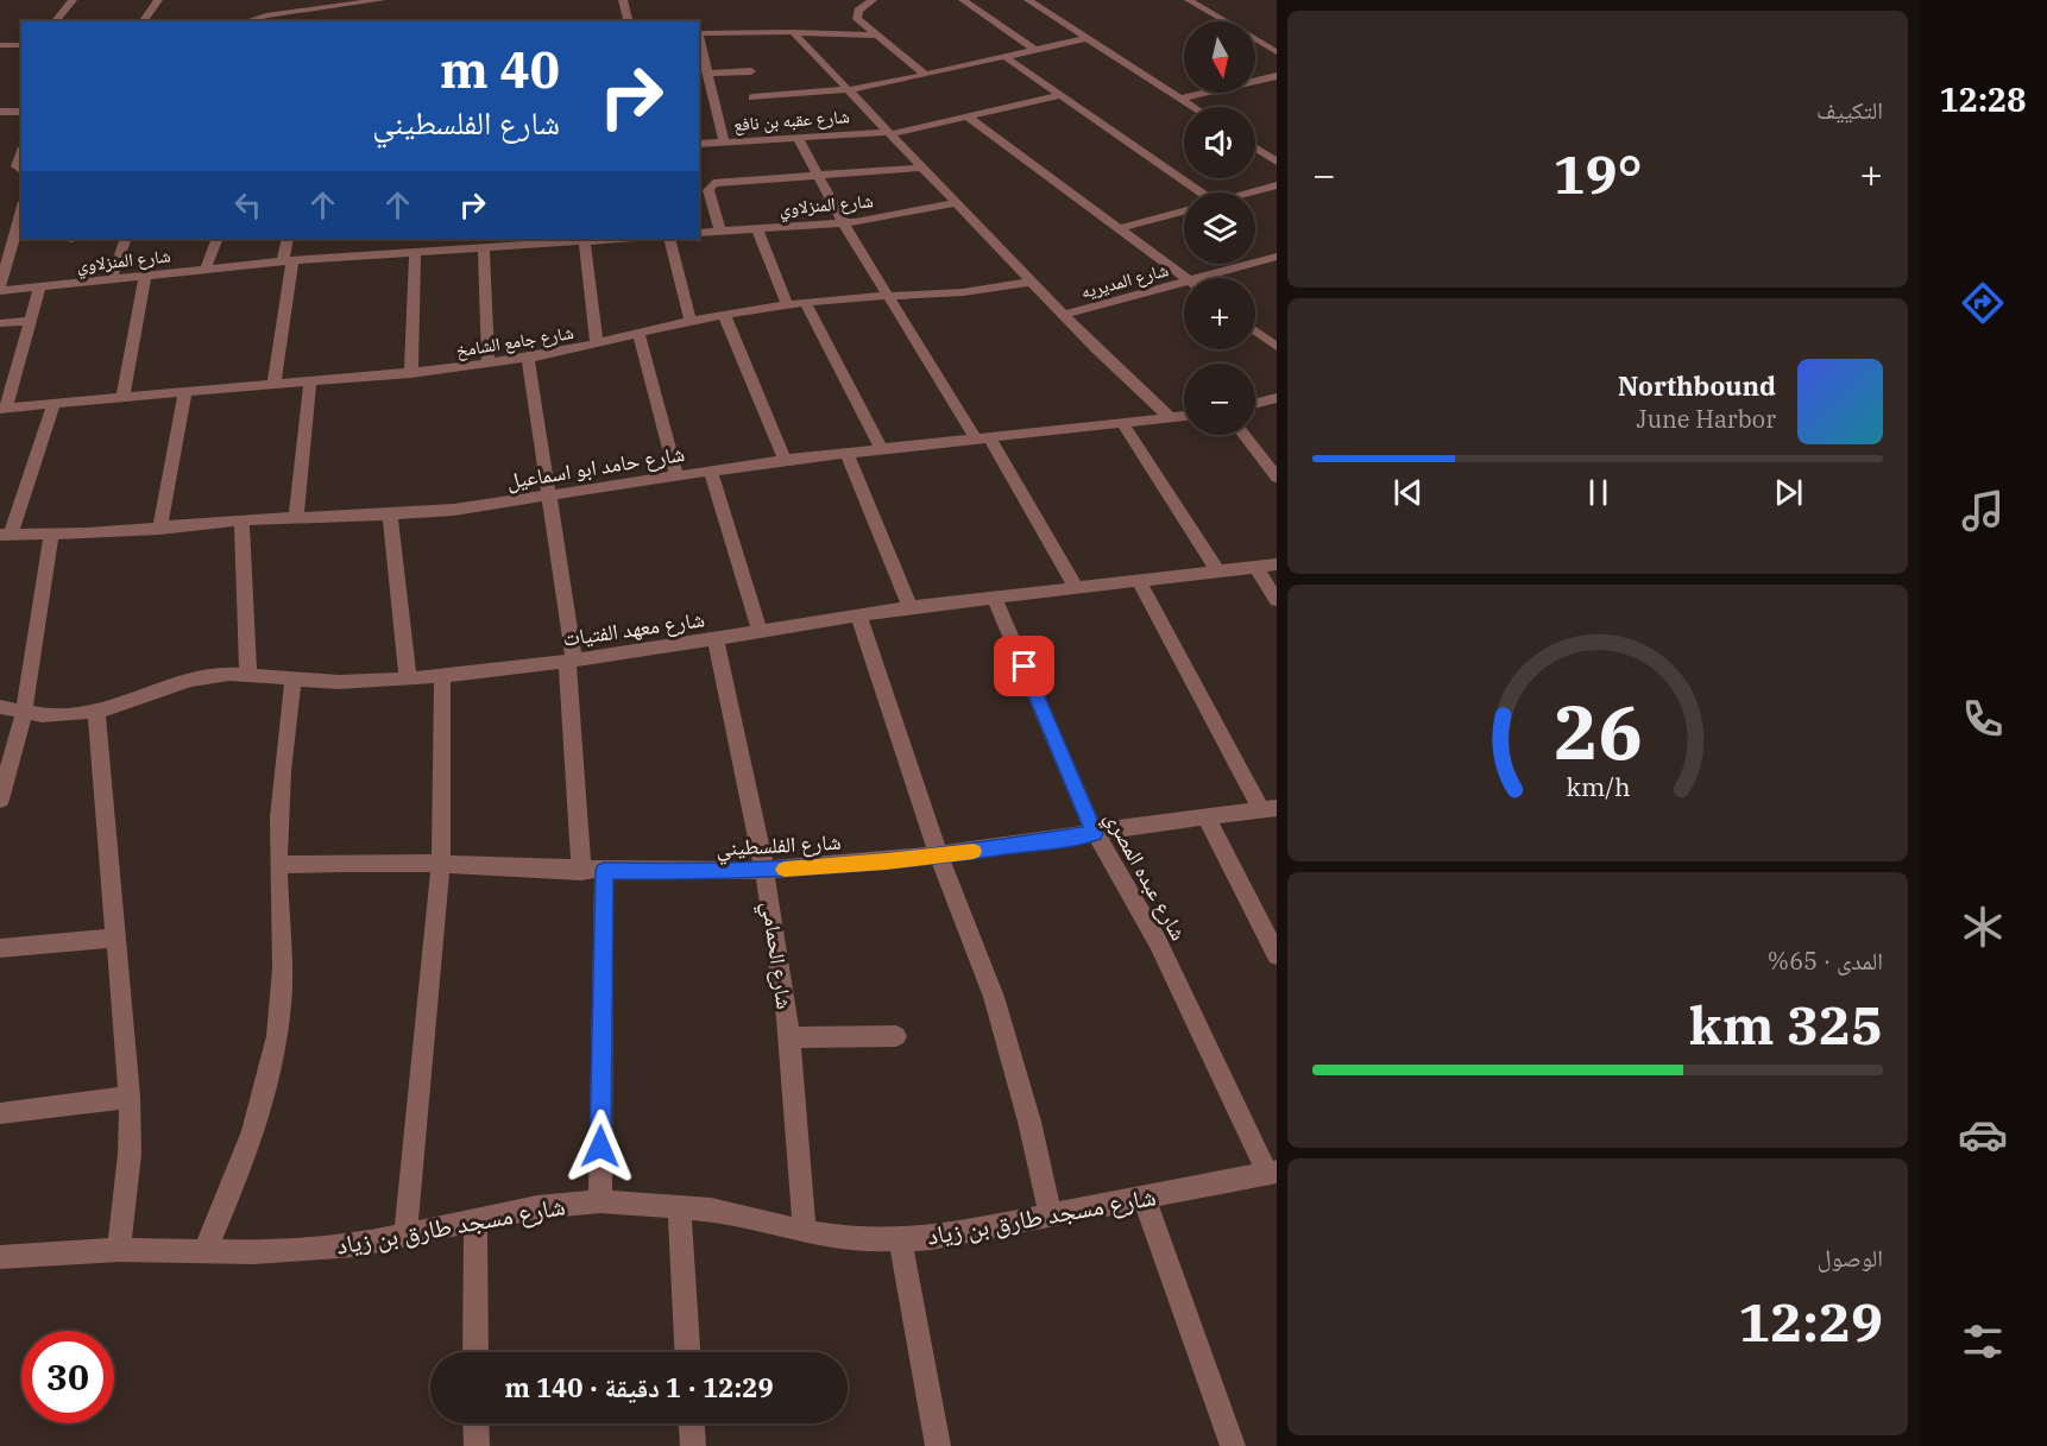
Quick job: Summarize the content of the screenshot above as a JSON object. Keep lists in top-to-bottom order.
{
  "streets": {
    "street": [
      "شارع عقبه بن نافع",
      "شارع المنزلاوي",
      "شارع المديريه",
      "شارع جامع الشامخ",
      "شارع حامد ابو اسماعيل",
      "شارع معهد الفتيات",
      "شارع الفلسطيني",
      "شارع عبده المصري",
      "شارع الحمامي",
      "شارع مسجد طارق بن زياد"
    ]
  },
  "crossings": [
    ["شارع معهد الفتيات", "شارع عبده المصري"],
    ["شارع معهد الفتيات", "شارع الحمامي"],
    ["شارع الفلسطيني", "شارع عبده المصري"],
    ["شارع الفلسطيني", "شارع الحمامي"],
    ["شارع عبده المصري", "شارع مسجد طارق بن زياد"],
    ["شارع الحمامي", "شارع مسجد طارق بن زياد"]
  ],
  "north": "bottom",
  "page": {
    "tabs": "12:28",
    "tile": [
      "التكييف",
      ["المدى · 65%", "325 km"],
      ["الوصول", "12:29"]
    ],
    "map_buttons": ["+", "−"],
    "turn": ["40 m", "شارع الفلسطيني"],
    "heat": ["−", "19°", "+"],
    "song": ["Northbound", "June Harbor"],
    "limit": "30",
    "trip": "12:29 · 1 دقيقة · 140 m",
    "gauge": ["26", "km/h"]
  }
}
